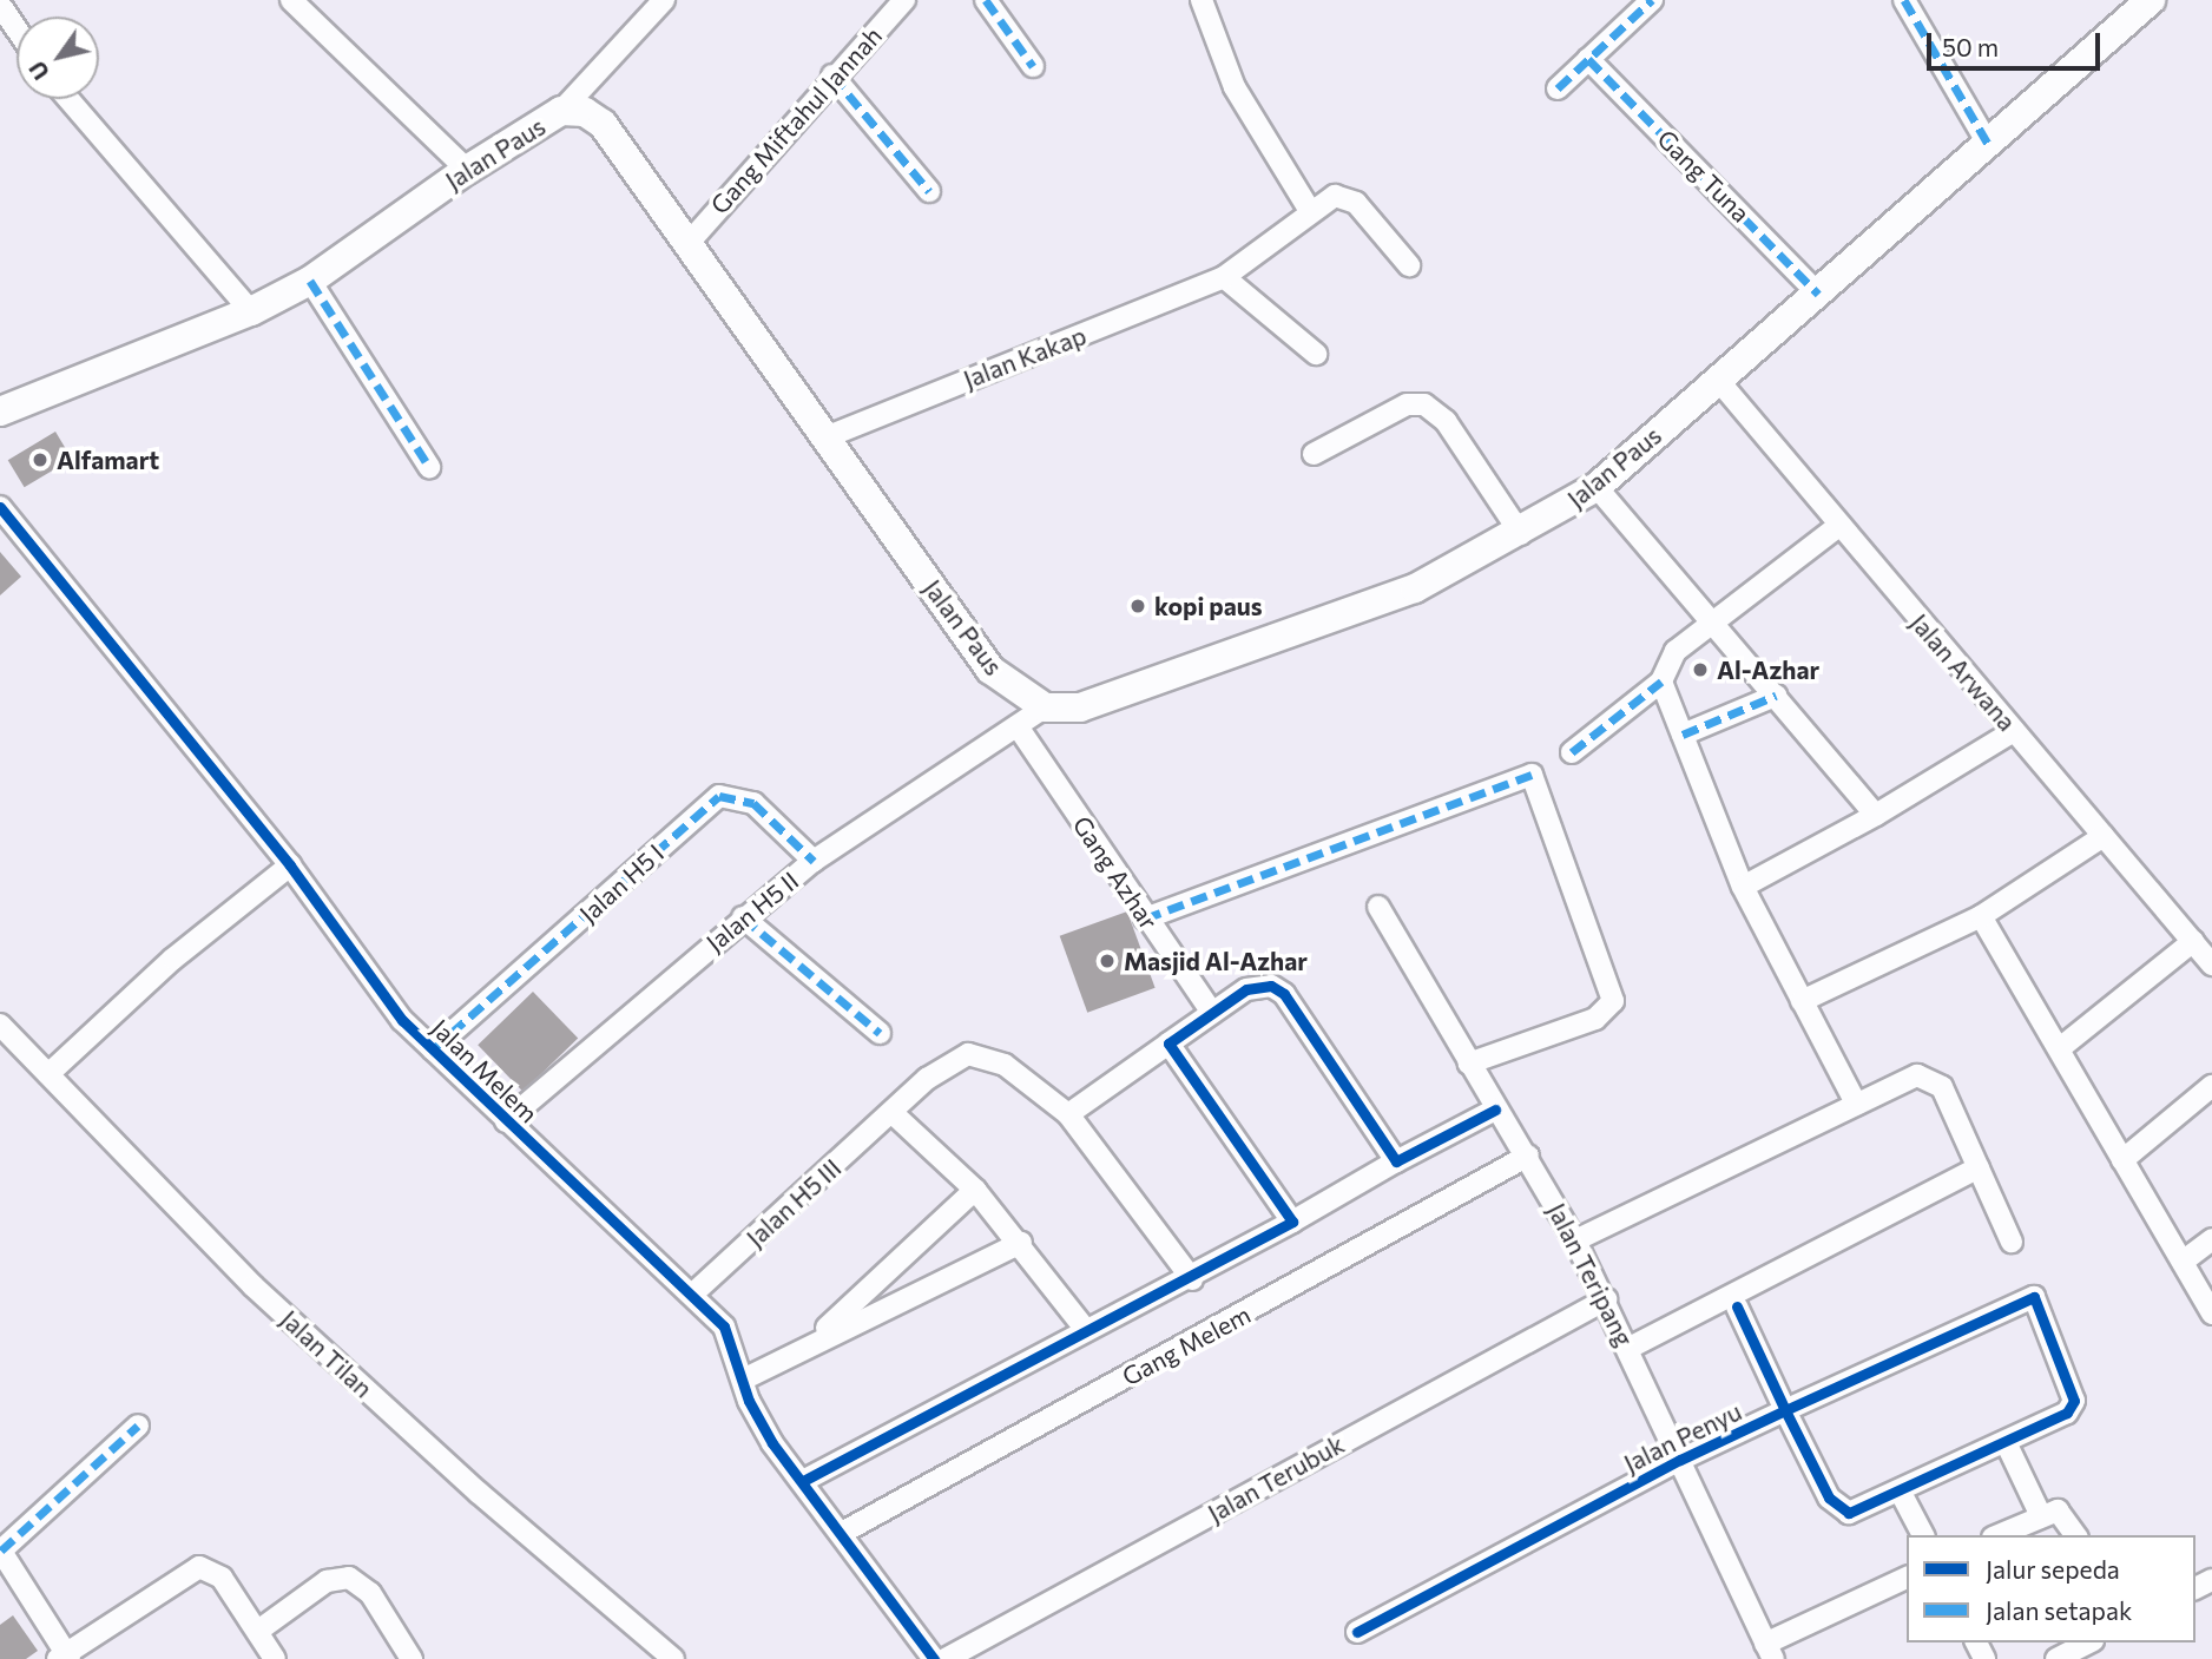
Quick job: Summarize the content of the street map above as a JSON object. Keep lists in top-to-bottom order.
{
  "streets": {
    "main road": ["Jalan Paus"],
    "street": [
      "Gang Miftahul Jannah",
      "Gang Tuna",
      "Jalan Kakap",
      "Jalan Arwana",
      "Gang Azhar",
      "Jalan H5 I",
      "Jalan H5 II",
      "Jalan Melem",
      "Jalan H5 III",
      "Jalan Teripang",
      "Gang Melem",
      "Jalan Tilan",
      "Jalan Penyu",
      "Jalan Terubuk"
    ]
  },
  "crossings": [
    ["Gang Miftahul Jannah", "Jalan Paus"],
    ["Jalan Paus", "Gang Tuna"],
    ["Jalan Paus", "Jalan Kakap"],
    ["Jalan Paus", "Jalan Arwana"],
    ["Jalan Paus", "Jalan H5 II"],
    ["Gang Azhar", "Jalan H5 II"],
    ["Jalan H5 I", "Jalan H5 II"],
    ["Jalan H5 I", "Jalan Melem"],
    ["Jalan H5 II", "Jalan Melem"],
    ["Jalan Melem", "Jalan H5 III"],
    ["Jalan Melem", "Gang Melem"],
    ["Jalan Teripang", "Gang Melem"],
    ["Jalan Teripang", "Jalan Penyu"],
    ["Jalan Teripang", "Jalan Terubuk"]
  ],
  "places": [
    "Alfamart",
    "kopi paus",
    "Al-Azhar",
    "Masjid Al-Azhar"
  ],
  "legend": ["Jalur sepeda", "Jalan setapak"],
  "scale_bar": "50 m",
  "north": "bottom left"
}
